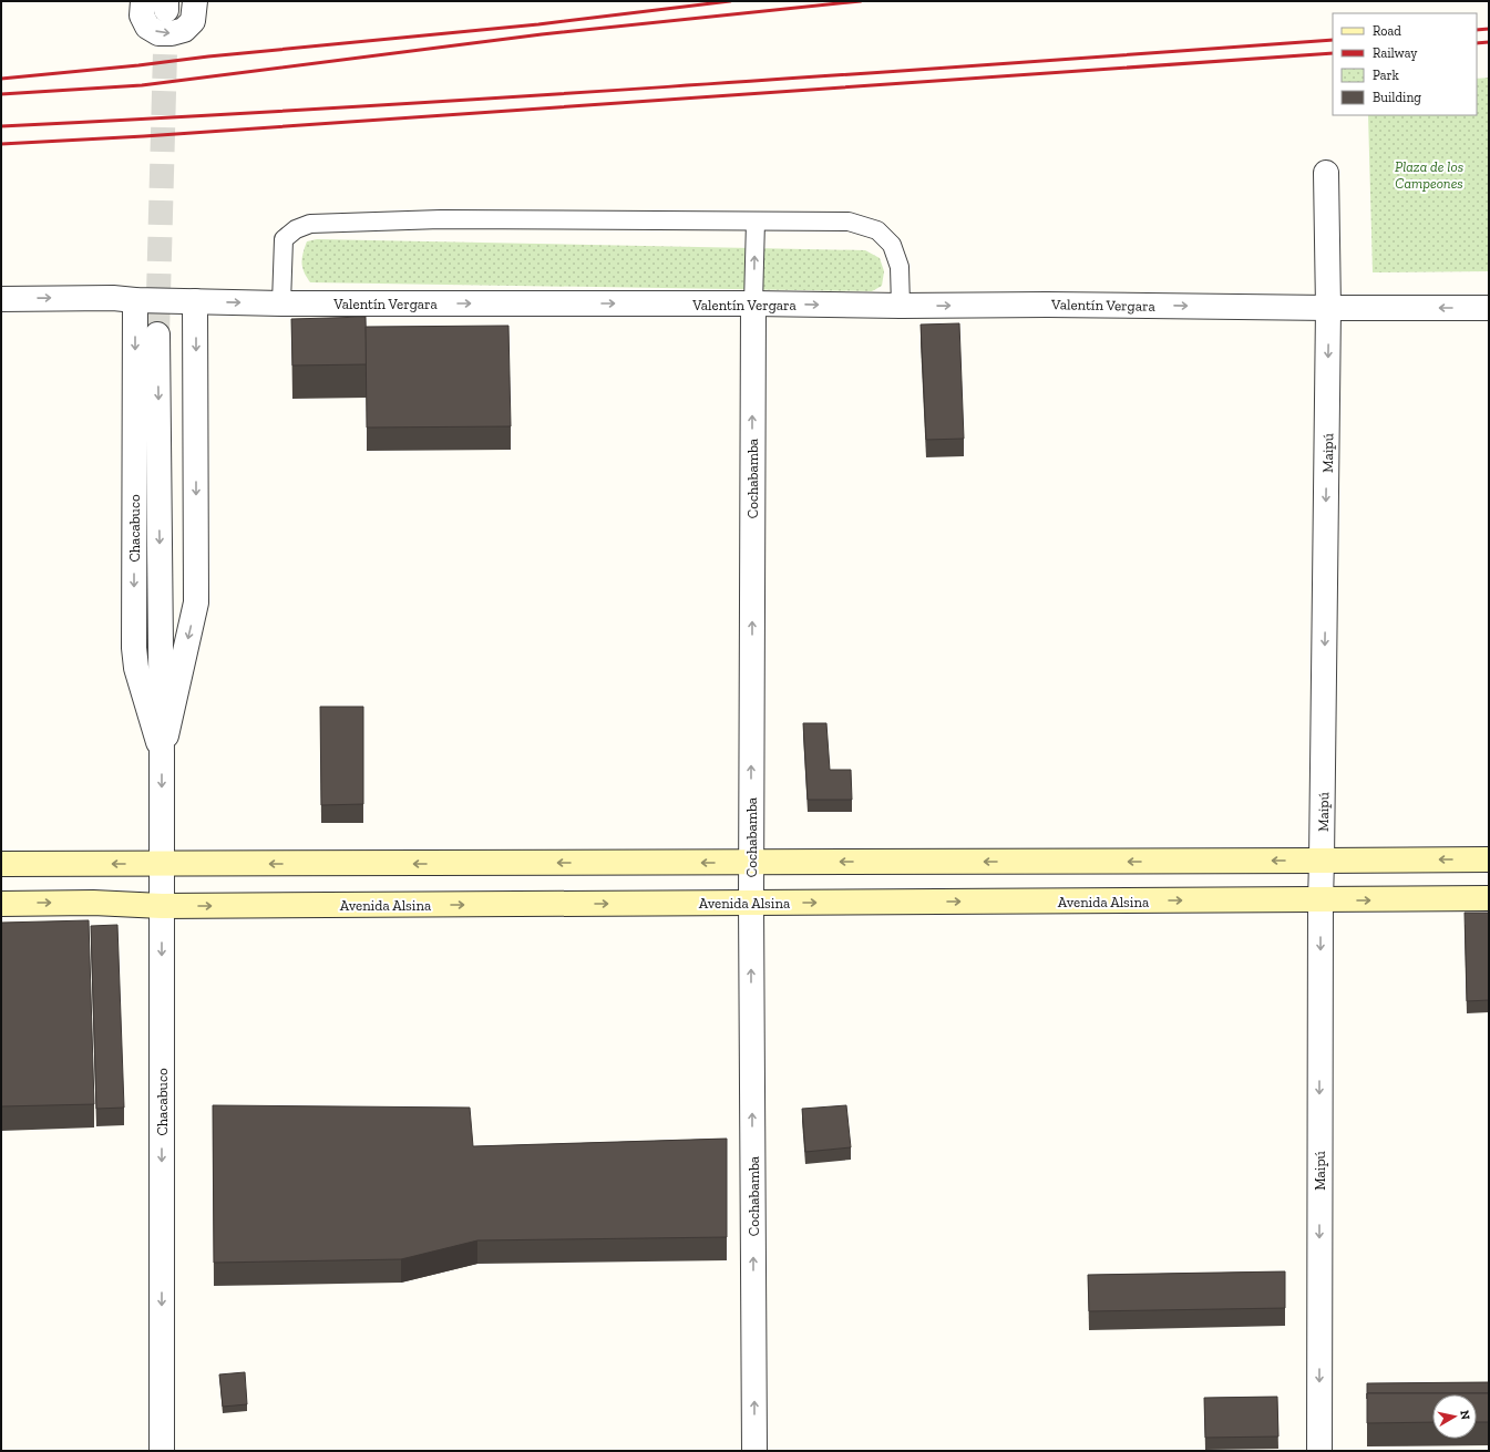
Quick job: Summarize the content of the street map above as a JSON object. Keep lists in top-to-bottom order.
{
  "streets": {
    "main road": ["Avenida Alsina"],
    "street": [
      "Valentín Vergara",
      "Maipú",
      "Cochabamba",
      "Chacabuco"
    ]
  },
  "crossings": [
    ["Valentín Vergara", "Maipú"],
    ["Valentín Vergara", "Cochabamba"],
    ["Valentín Vergara", "Chacabuco"],
    ["Maipú", "Avenida Alsina"],
    ["Cochabamba", "Avenida Alsina"],
    ["Chacabuco", "Avenida Alsina"]
  ],
  "one_way": ["Maipú", "Cochabamba", "Chacabuco"],
  "parks": ["Plaza de los Campeones"],
  "legend": [
    "Road",
    "Railway",
    "Park",
    "Building"
  ],
  "north": "right"
}
